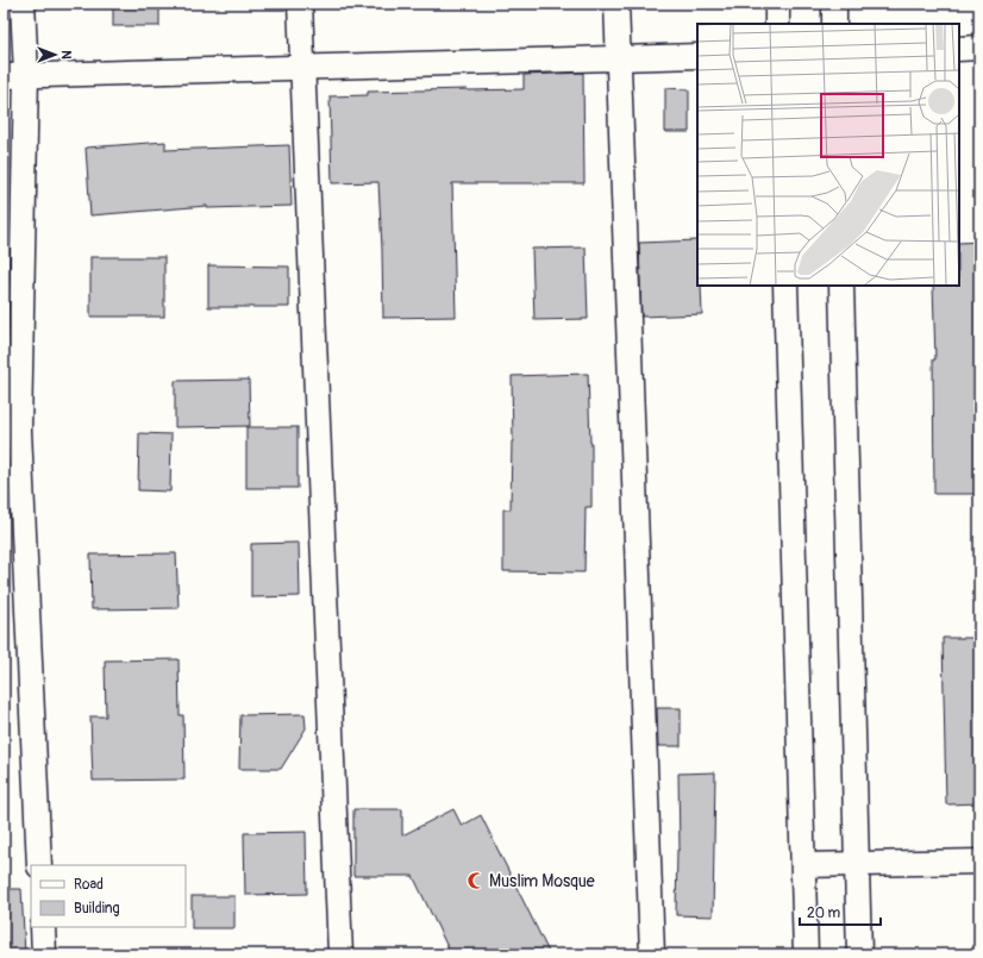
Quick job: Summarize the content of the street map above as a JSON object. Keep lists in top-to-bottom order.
{
  "places": {
    "mosque": ["Muslim Mosque"]
  },
  "legend": ["Road", "Building"],
  "scale_bar": "20 m",
  "north": "right"
}
